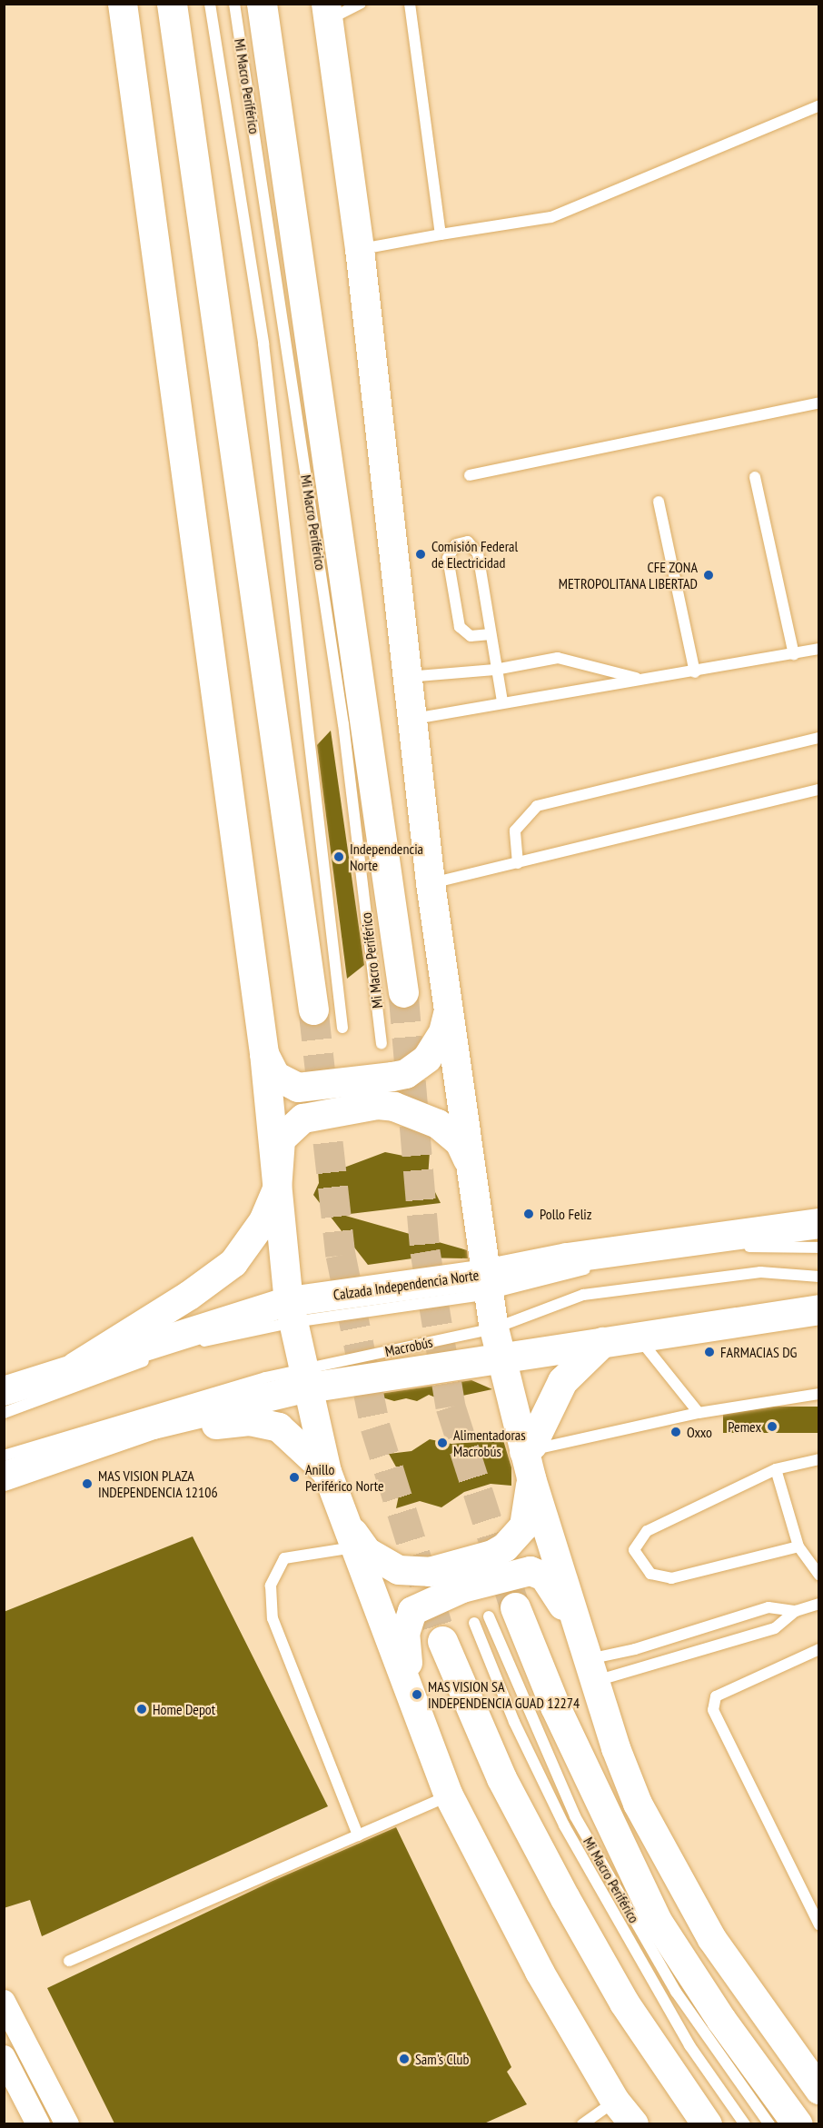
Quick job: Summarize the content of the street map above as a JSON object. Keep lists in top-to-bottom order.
{
  "streets": {
    "main road": ["Calzada Independencia Norte"],
    "lane": ["Mi Macro Periférico", "Macrobús"]
  },
  "places": [
    "Comisión Federal de Electricidad",
    "CFE ZONA METROPOLITANA LIBERTAD",
    "Independencia Norte",
    "Pollo Feliz",
    "FARMACIAS DG",
    "Pemex",
    "Oxxo",
    "Alimentadoras Macrobús",
    "Anillo Periférico Norte",
    "MAS VISION PLAZA INDEPENDENCIA 12106",
    "MAS VISION SA INDEPENDENCIA GUAD 12274",
    "Home Depot",
    "Sam's Club"
  ]
}
